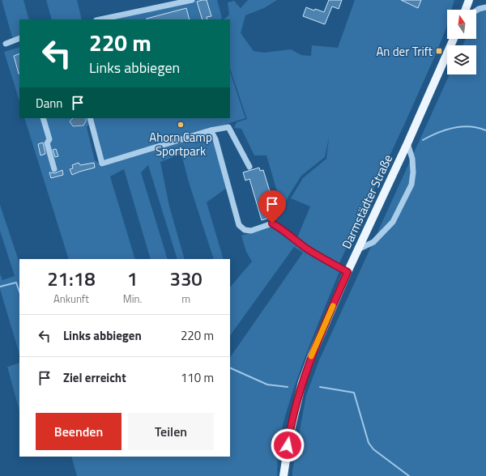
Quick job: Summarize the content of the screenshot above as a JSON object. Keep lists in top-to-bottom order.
{
  "streets": {
    "main road": ["Darmstädter Straße"]
  },
  "places": {
    "transit": ["An der Trift"],
    "other": ["Ahorn Camp Sportpark"]
  },
  "north": "top",
  "page": {
    "turn": ["220 m", "Links abbiegen"],
    "then": "Dann",
    "eta": [
      "21:18",
      "Ankunft",
      "1",
      "Min.",
      "330",
      "m"
    ],
    "list": [
      {
        "name": "Links abbiegen",
        "value": "220 m"
      },
      {
        "name": "Ziel erreicht",
        "value": "110 m"
      }
    ],
    "buttons": ["Beenden", "Teilen"]
  }
}
